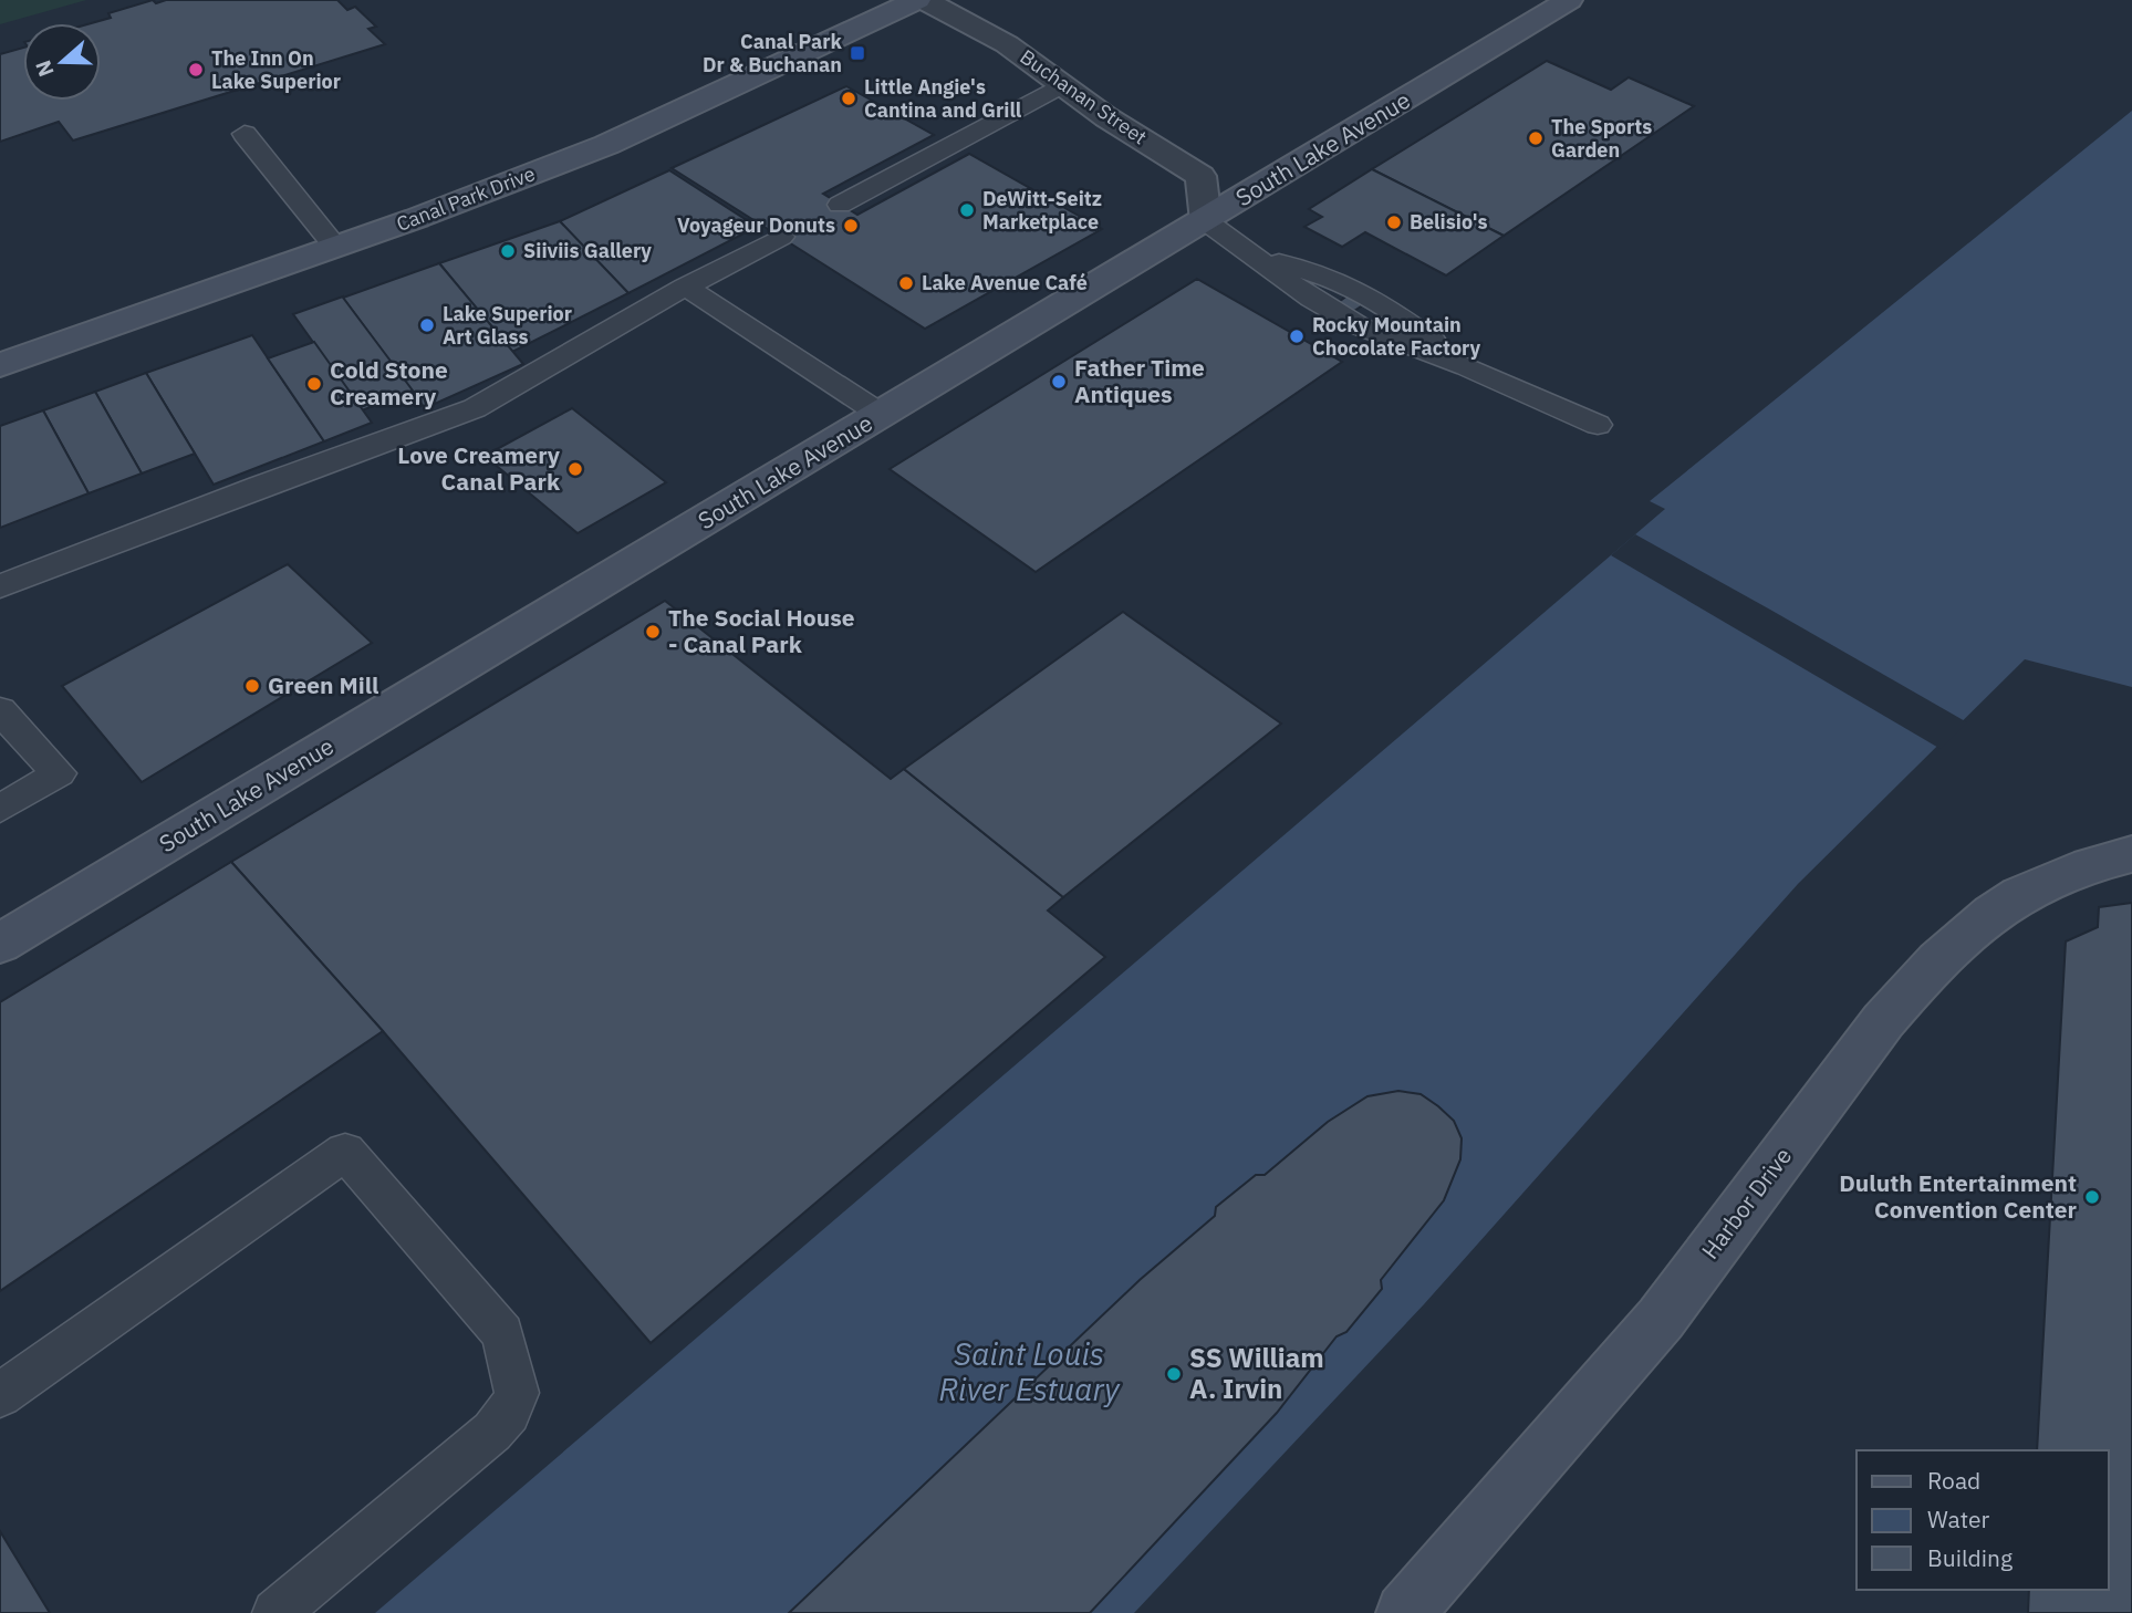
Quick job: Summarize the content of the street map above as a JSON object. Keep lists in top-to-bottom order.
{
  "streets": {
    "street": [
      "Buchanan Street",
      "South Lake Avenue",
      "Canal Park Drive",
      "Harbor Drive"
    ]
  },
  "crossings": [
    ["Buchanan Street", "South Lake Avenue"]
  ],
  "water": ["Saint Louis River Estuary"],
  "places": {
    "transit": ["Canal Park Dr & Buchanan"],
    "other": [
      "The Inn On Lake Superior",
      "Little Angie's Cantina and Grill",
      "The Sports Garden",
      "DeWitt-Seitz Marketplace",
      "Belisio's",
      "Voyageur Donuts",
      "Siiviis Gallery",
      "Lake Avenue Café",
      "Lake Superior Art Glass",
      "Rocky Mountain Chocolate Factory",
      "Father Time Antiques",
      "Cold Stone Creamery",
      "Love Creamery Canal Park",
      "The Social House - Canal Park",
      "Green Mill",
      "Duluth Entertainment Convention Center",
      "SS William A. Irvin"
    ]
  },
  "legend": ["Road", "Water", "Building"],
  "north": "left"
}
